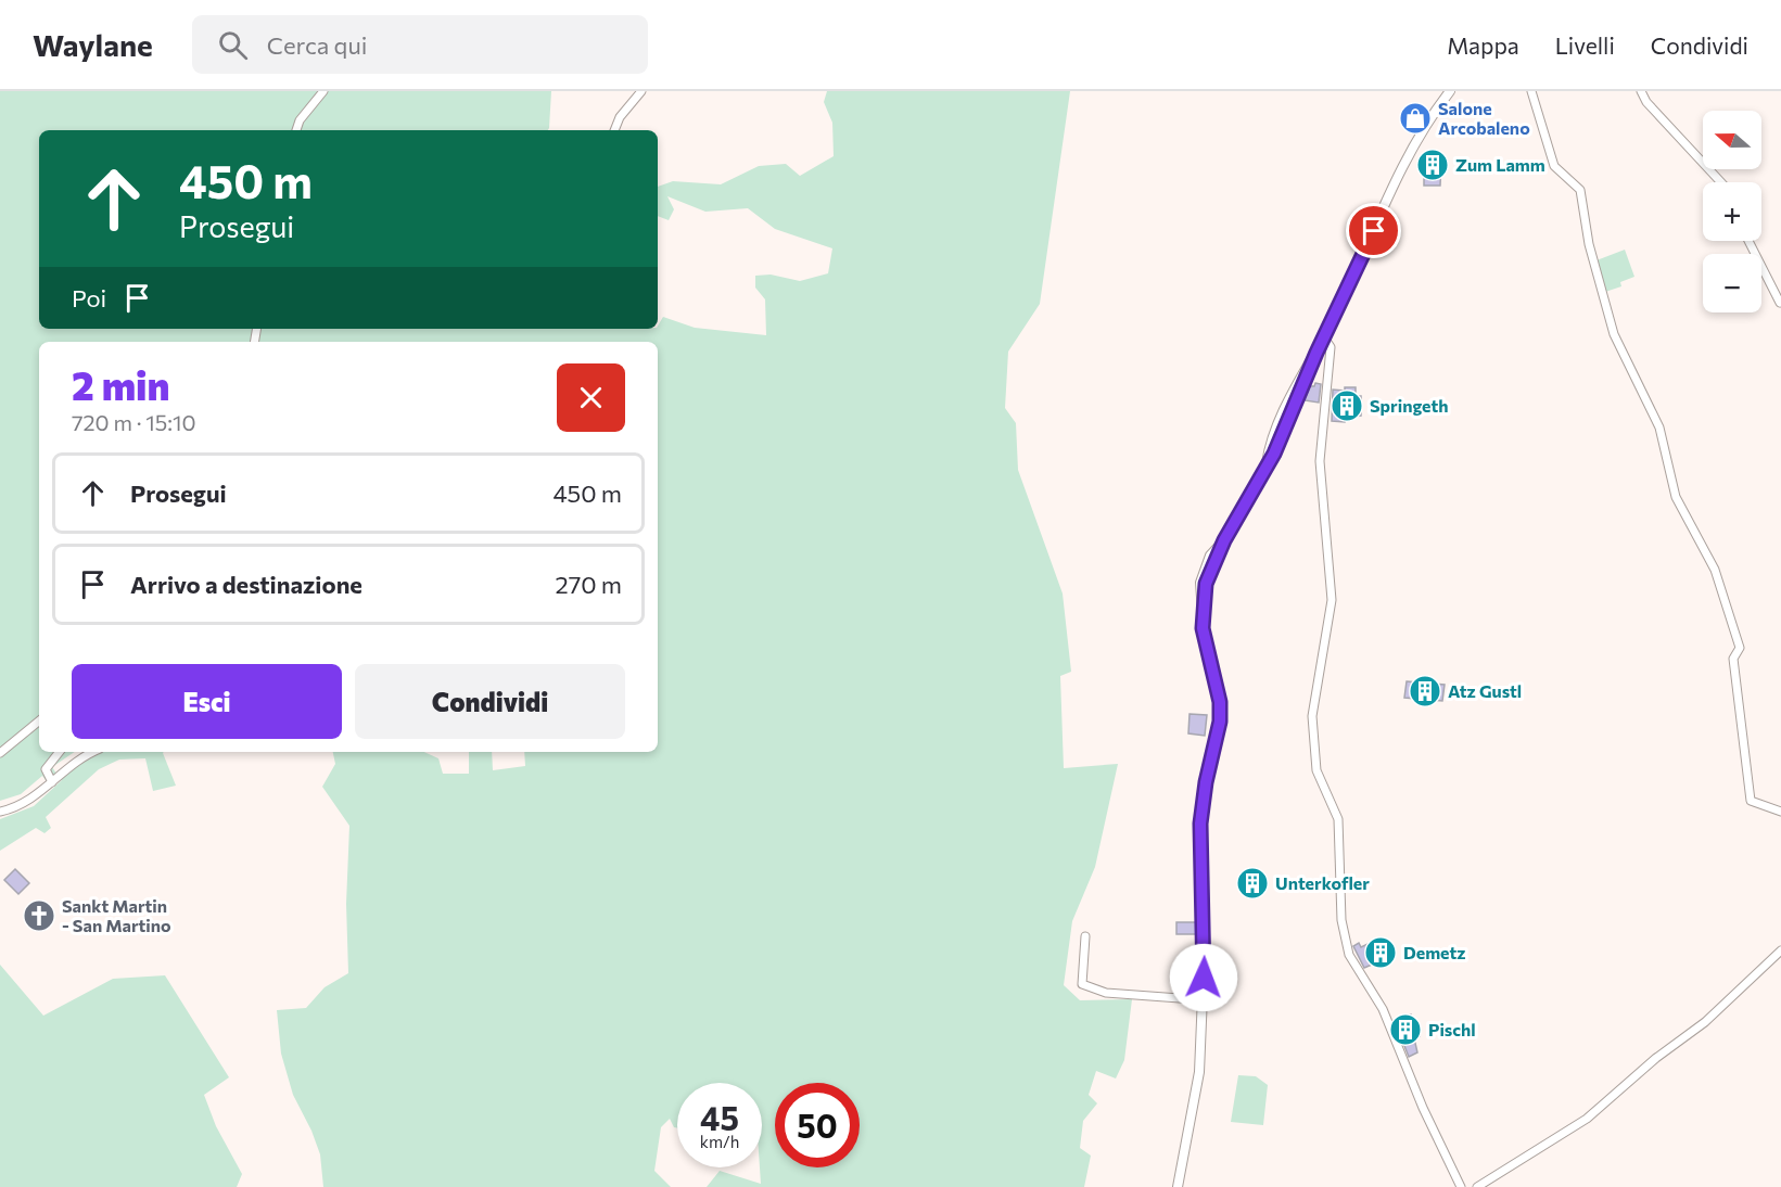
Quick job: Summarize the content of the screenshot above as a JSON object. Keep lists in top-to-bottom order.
{
  "places": {
    "shop": ["Salone Arcobaleno"],
    "building": [
      "Zum Lamm",
      "Springeth",
      "Atz Gustl",
      "Unterkofler",
      "Demetz",
      "Pischl"
    ],
    "church": ["Sankt Martin - San Martino"]
  },
  "north": "left",
  "page": {
    "header": "Waylane",
    "search": "Cerca qui",
    "nav": ["Mappa", "Livelli", "Condividi"],
    "map_buttons": ["+", "−"],
    "turn": ["450 m", "Prosegui"],
    "then": "Poi",
    "heading": ["2 min", "720 m · 15:10"],
    "list": [
      {
        "name": "Prosegui",
        "value": "450 m"
      },
      {
        "name": "Arrivo a destinazione",
        "value": "270 m"
      }
    ],
    "buttons": ["Esci", "Condividi"],
    "speed": "45 km/h",
    "limit": "50"
  }
}
